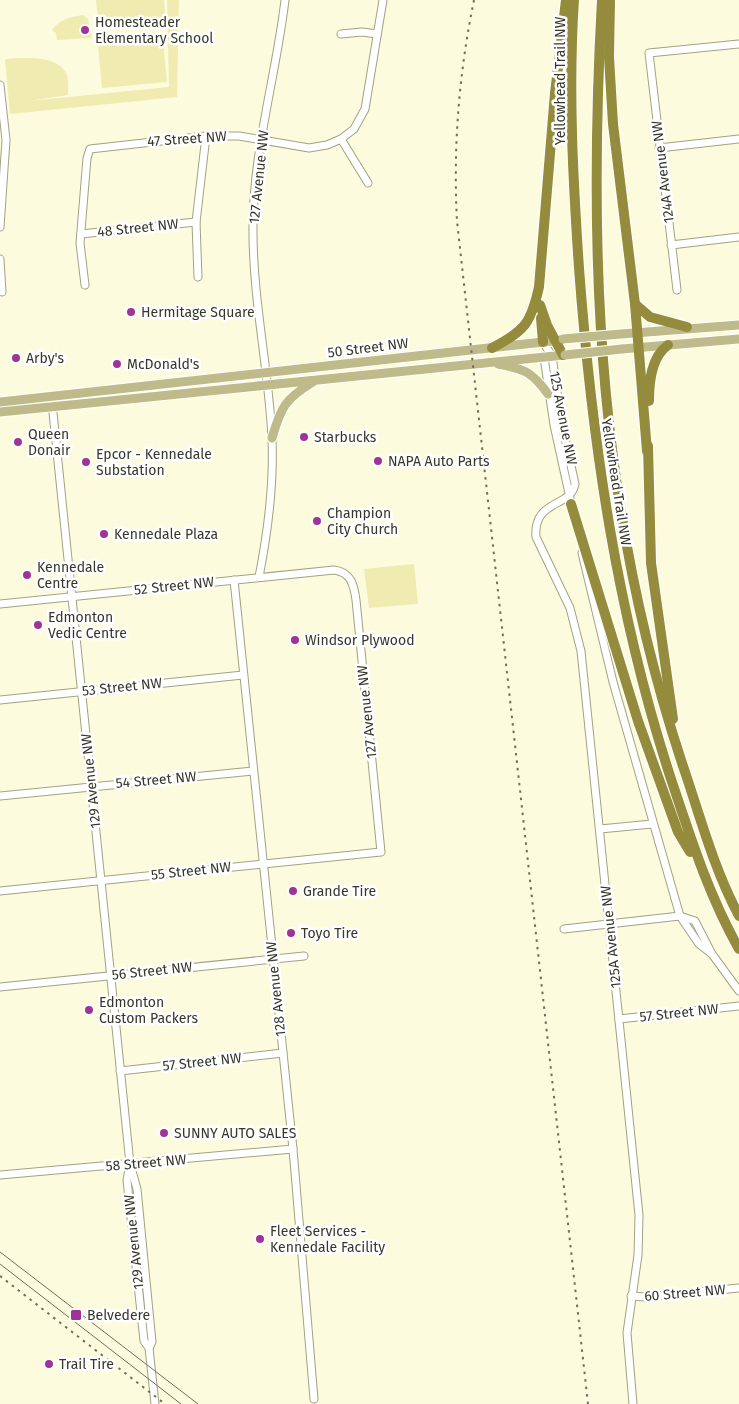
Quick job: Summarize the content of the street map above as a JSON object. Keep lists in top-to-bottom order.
{
  "streets": {
    "highway": ["Yellowhead Trail NW"],
    "main road": ["50 Street NW"],
    "street": [
      "47 Street NW",
      "124A Avenue NW",
      "127 Avenue NW",
      "48 Street NW",
      "125 Avenue NW",
      "52 Street NW",
      "53 Street NW",
      "54 Street NW",
      "129 Avenue NW",
      "55 Street NW",
      "125A Avenue NW",
      "56 Street NW",
      "128 Avenue NW",
      "57 Street NW",
      "58 Street NW",
      "60 Street NW"
    ]
  },
  "crossings": [
    ["47 Street NW", "127 Avenue NW"],
    ["47 Street NW", "48 Street NW"],
    ["127 Avenue NW", "50 Street NW"],
    ["127 Avenue NW", "52 Street NW"],
    ["127 Avenue NW", "55 Street NW"],
    ["50 Street NW", "125 Avenue NW"],
    ["50 Street NW", "129 Avenue NW"],
    ["125 Avenue NW", "125A Avenue NW"],
    ["52 Street NW", "129 Avenue NW"],
    ["52 Street NW", "128 Avenue NW"],
    ["53 Street NW", "129 Avenue NW"],
    ["53 Street NW", "128 Avenue NW"],
    ["54 Street NW", "129 Avenue NW"],
    ["54 Street NW", "128 Avenue NW"],
    ["129 Avenue NW", "55 Street NW"],
    ["129 Avenue NW", "56 Street NW"],
    ["129 Avenue NW", "57 Street NW"],
    ["129 Avenue NW", "58 Street NW"],
    ["55 Street NW", "128 Avenue NW"],
    ["125A Avenue NW", "57 Street NW"],
    ["125A Avenue NW", "60 Street NW"],
    ["56 Street NW", "128 Avenue NW"],
    ["128 Avenue NW", "57 Street NW"],
    ["128 Avenue NW", "58 Street NW"]
  ],
  "places": {
    "other": [
      "Homesteader Elementary School",
      "Hermitage Square",
      "Arby's",
      "McDonald's",
      "Starbucks",
      "Queen Donair",
      "NAPA Auto Parts",
      "Epcor - Kennedale Substation",
      "Champion City Church",
      "Kennedale Plaza",
      "Kennedale Centre",
      "Edmonton Vedic Centre",
      "Windsor Plywood",
      "Grande Tire",
      "Toyo Tire",
      "Edmonton Custom Packers",
      "SUNNY AUTO SALES",
      "Fleet Services - Kennedale Facility",
      "Trail Tire"
    ],
    "transit": ["Belvedere"]
  }
}
